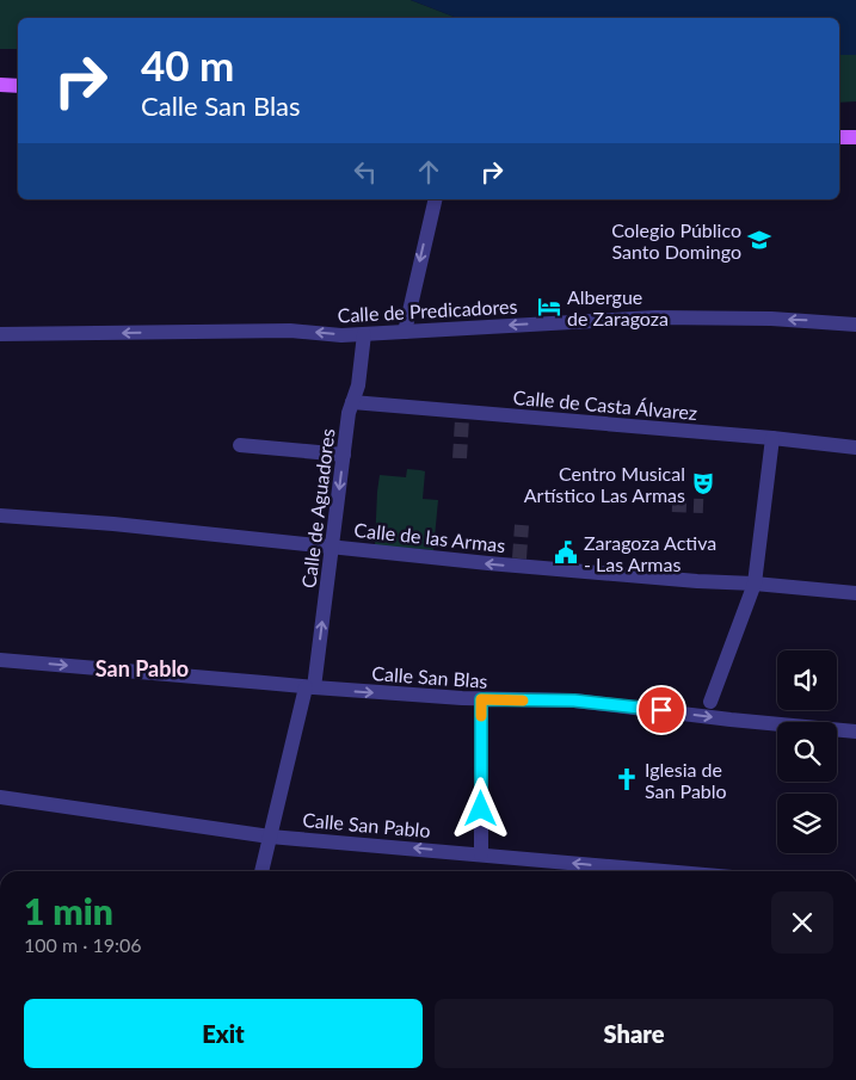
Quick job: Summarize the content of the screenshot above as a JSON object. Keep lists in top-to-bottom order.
{
  "streets": {
    "street": [
      "Calle de Predicadores",
      "Calle de Casta Álvarez",
      "Calle de Aguadores",
      "Calle de las Armas",
      "Calle San Blas",
      "Calle San Pablo"
    ]
  },
  "crossings": [
    ["Calle de Predicadores", "Calle de Aguadores"],
    ["Calle de Casta Álvarez", "Calle de Aguadores"],
    ["Calle de Aguadores", "Calle de las Armas"],
    ["Calle de Aguadores", "Calle San Blas"],
    ["Calle de Aguadores", "Calle San Pablo"]
  ],
  "one_way": [
    "Calle de Predicadores",
    "Calle de las Armas",
    "Calle San Blas",
    "Calle San Pablo"
  ],
  "districts": ["San Pablo"],
  "places": {
    "school or university": ["Colegio Público Santo Domingo"],
    "hotel": ["Albergue de Zaragoza"],
    "theatre": ["Centro Musical Artístico Las Armas"],
    "public building": ["Zaragoza Activa - Las Armas"],
    "church": ["Iglesia de San Pablo"]
  },
  "page": {
    "turn": ["40 m", "Calle San Blas"],
    "heading": ["1 min", "100 m · 19:06"],
    "buttons": ["Exit", "Share"]
  }
}
